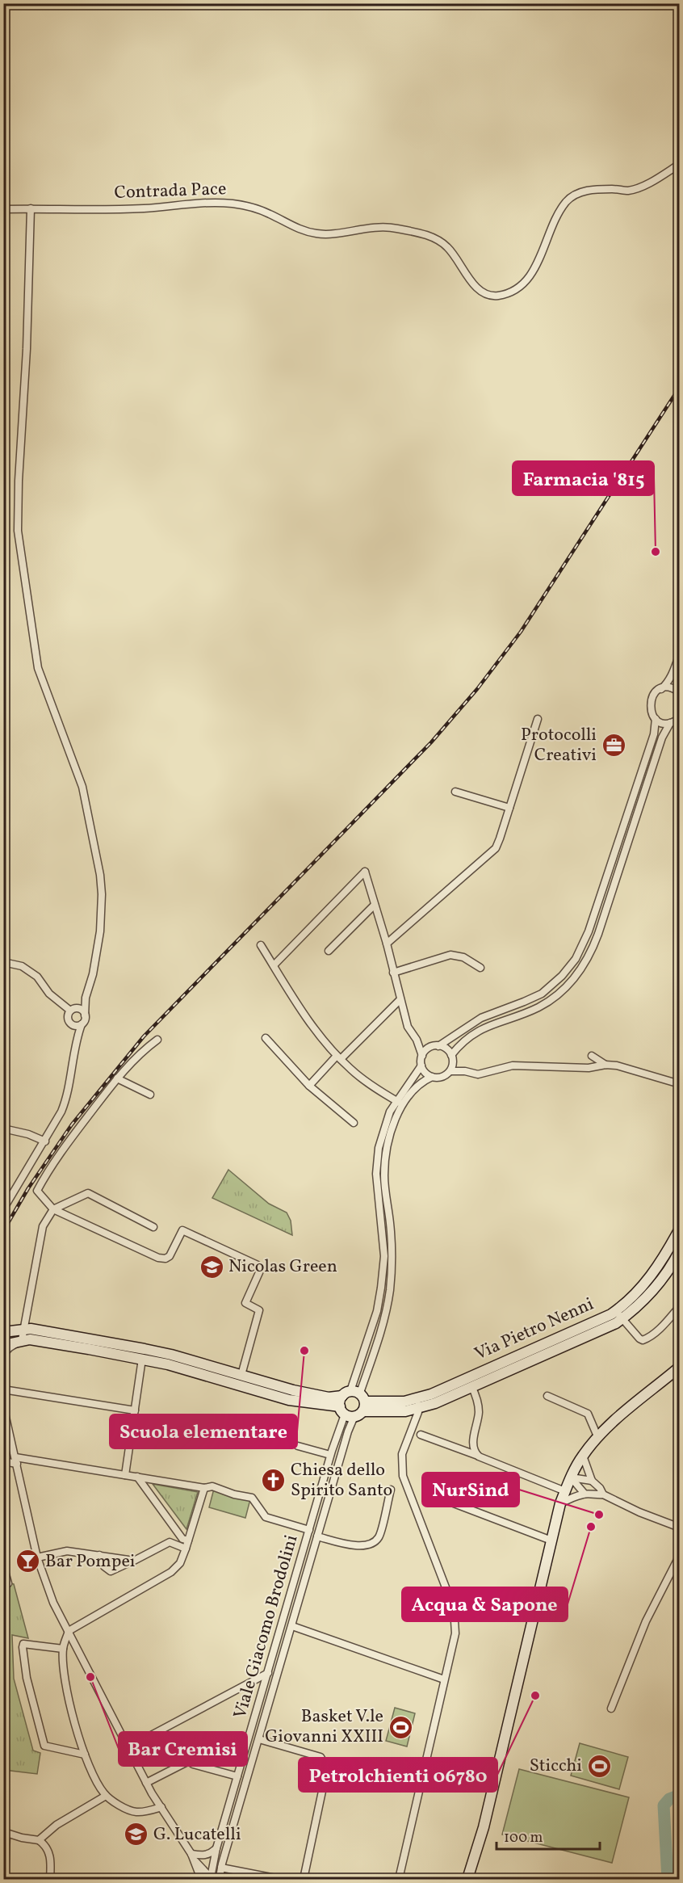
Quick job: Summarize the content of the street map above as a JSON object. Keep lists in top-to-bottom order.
{
  "streets": {
    "street": ["Contrada Pace", "Via Pietro Nenni", "Viale Giacomo Brodolini"]
  },
  "crossings": [
    ["Via Pietro Nenni", "Viale Giacomo Brodolini"]
  ],
  "places": {
    "other": [
      "Farmacia '815",
      "Scuola elementare",
      "NurSind",
      "Acqua & Sapone",
      "Bar Cremisi",
      "Petrolchienti 06780"
    ],
    "office": ["Protocolli Creativi"],
    "school or university": ["Nicolas Green", "G. Lucatelli"],
    "church": ["Chiesa dello Spirito Santo"],
    "bar": ["Bar Pompei"],
    "sports": ["Basket V.le Giovanni XXIII", "Sticchi"]
  },
  "scale_bar": "100 m"
}
